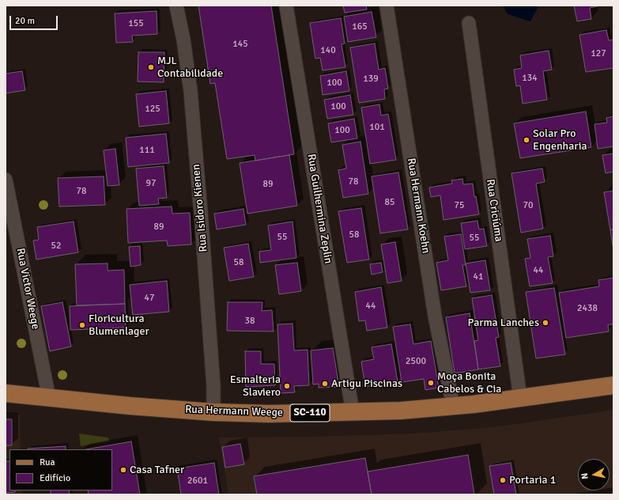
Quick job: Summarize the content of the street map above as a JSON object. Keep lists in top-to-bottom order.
{
  "streets": {
    "main road": ["Rua Hermann Weege", "SC-110"],
    "street": [
      "Rua Hermann Koehn",
      "Rua Isidoro Kienen",
      "Rua Guilhermina Zeplin",
      "Rua Criciúma",
      "Rua Victor Weege"
    ]
  },
  "crossings": [
    ["Rua Hermann Koehn", "Rua Hermann Weege"],
    ["Rua Isidoro Kienen", "Rua Hermann Weege"],
    ["Rua Guilhermina Zeplin", "Rua Hermann Weege"],
    ["Rua Criciúma", "Rua Hermann Weege"],
    ["Rua Victor Weege", "Rua Hermann Weege"]
  ],
  "places": [
    "MJL Contabilidade",
    "Solar Pro Engenharia",
    "Parma Lanches",
    "Floricultura Blumenlager",
    "Moça Bonita Cabelos & Cia",
    "Artigu Piscinas",
    "Esmalteria Slaviero",
    "Casa Tafner",
    "Portaria 1"
  ],
  "house_numbers": [
    "155",
    "165",
    "145",
    "140",
    "127",
    "134",
    "139",
    "100",
    "100",
    "125",
    "101",
    "100",
    "111",
    "78",
    "97",
    "89",
    "78",
    "85",
    "75",
    "70",
    "89",
    "58",
    "55",
    "55",
    "52",
    "58",
    "44",
    "41",
    "47",
    "44",
    "2438",
    "38",
    "2500",
    "2601"
  ],
  "legend": ["Rua", "Edifício"],
  "scale_bar": "20 m",
  "north": "left"
}
